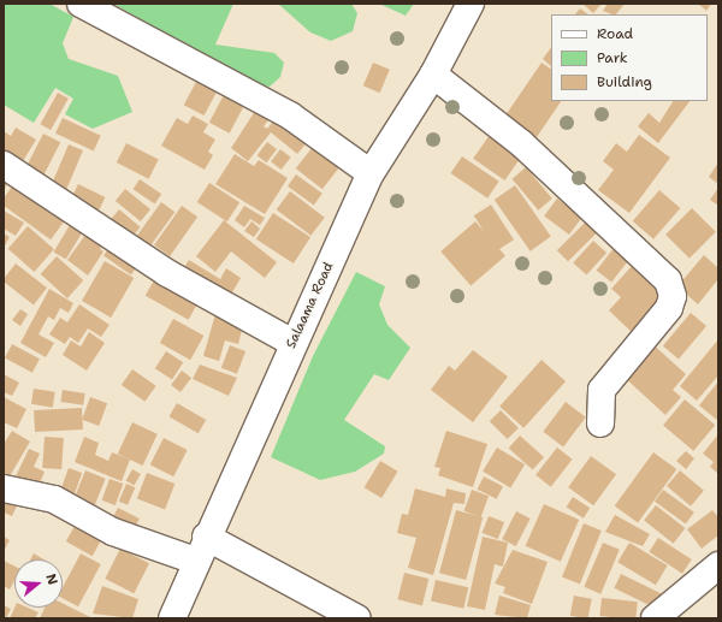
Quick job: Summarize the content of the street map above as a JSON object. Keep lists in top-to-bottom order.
{
  "streets": {
    "street": ["Salaama Road"]
  },
  "legend": ["Road", "Park", "Building"],
  "north": "right"
}
